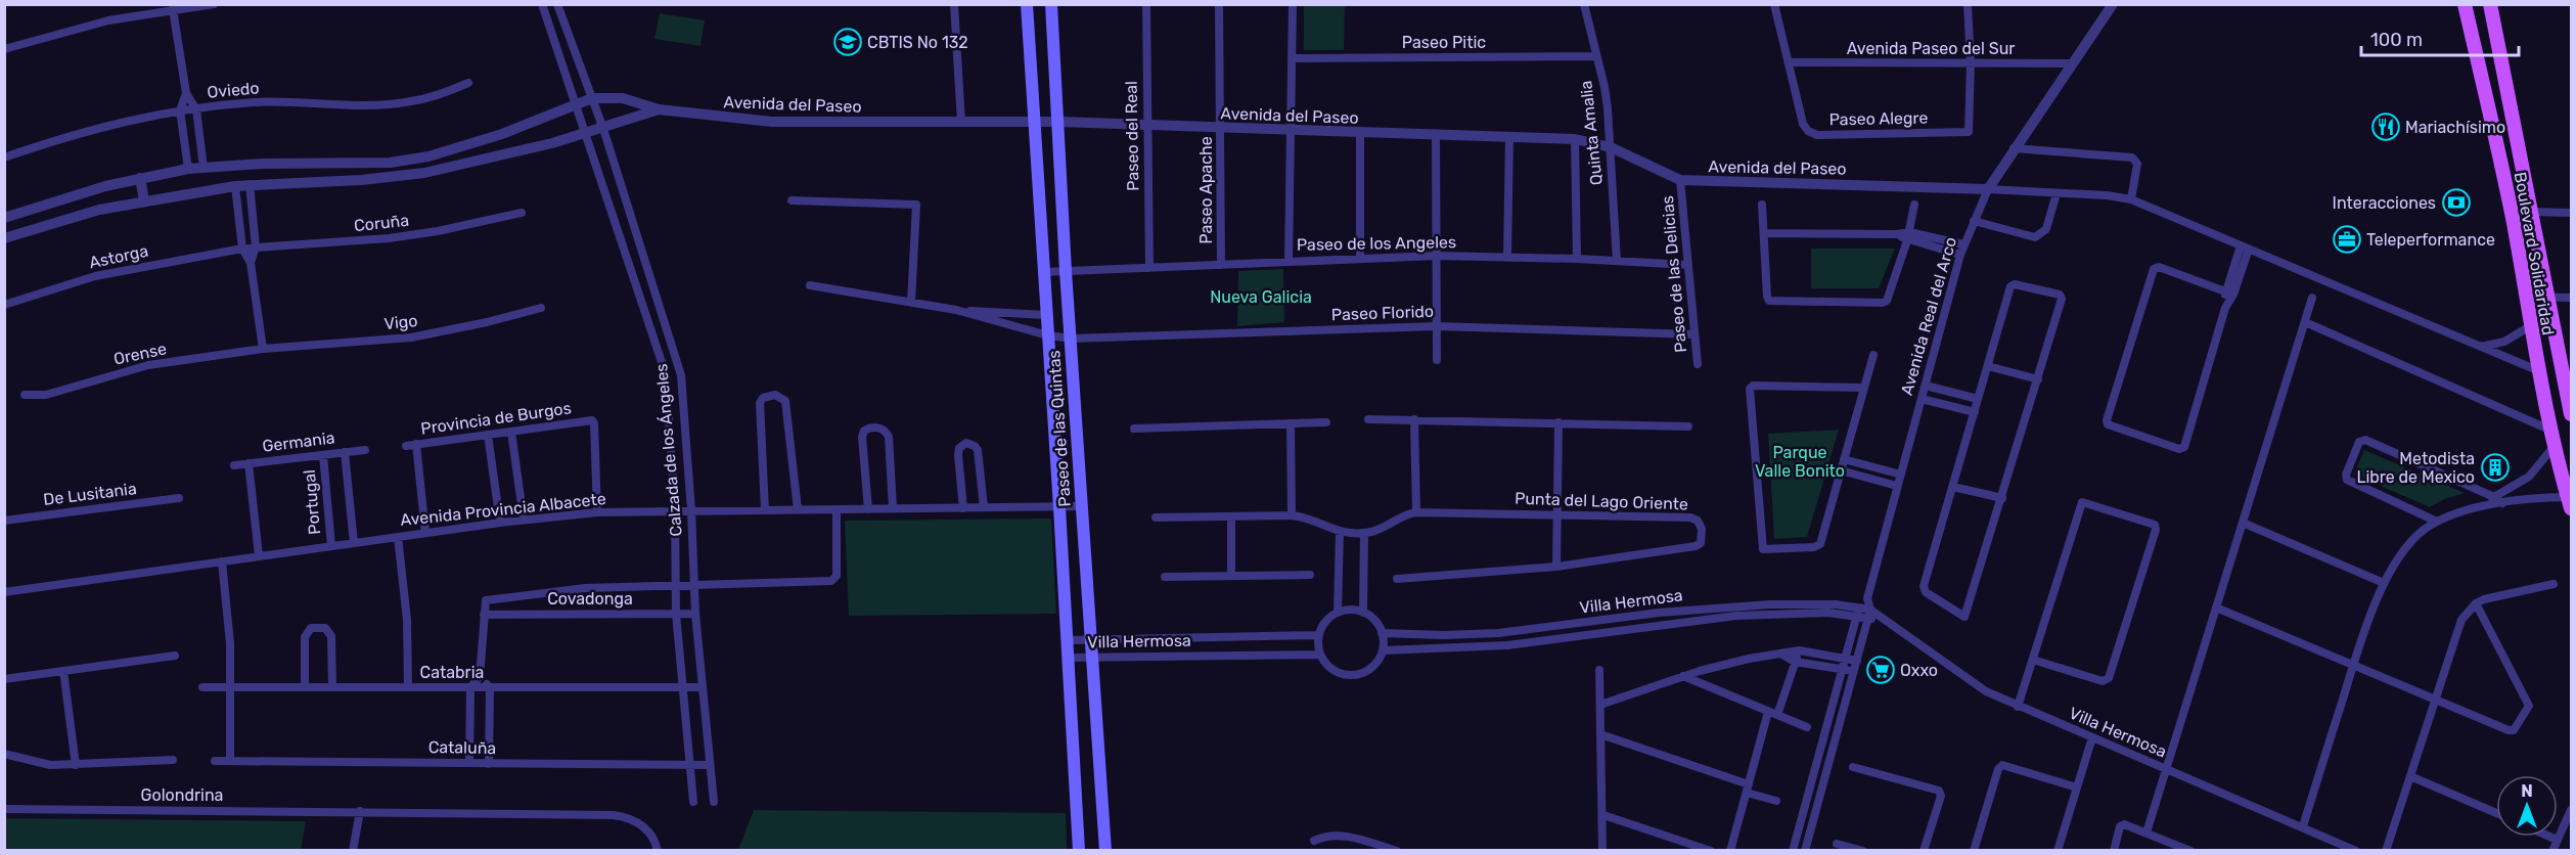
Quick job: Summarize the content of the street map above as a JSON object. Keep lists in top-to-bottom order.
{
  "streets": {
    "main road": ["Boulevard Solidaridad", "Paseo de las Quintas"],
    "street": [
      "Paseo Pitic",
      "Avenida Paseo del Sur",
      "Oviedo",
      "Avenida del Paseo",
      "Paseo Alegre",
      "Quinta Amalia",
      "Paseo del Real",
      "Paseo Apache",
      "Coruña",
      "Paseo de los Angeles",
      "Astorga",
      "Paseo de las Delicias",
      "Paseo Florido",
      "Avenida Real del Arco",
      "Vigo",
      "Orense",
      "Provincia de Burgos",
      "Germania",
      "Calzada de los Ángeles",
      "De Lusitania",
      "Punta del Lago Oriente",
      "Portugal",
      "Avenida Provincia Albacete",
      "Covadonga",
      "Villa Hermosa",
      "Catabria",
      "Cataluña",
      "Golondrina"
    ]
  },
  "crossings": [
    ["Paseo Pitic", "Quinta Amalia"],
    ["Avenida Paseo del Sur", "Paseo Alegre"],
    ["Avenida Paseo del Sur", "Avenida Real del Arco"],
    ["Avenida del Paseo", "Quinta Amalia"],
    ["Avenida del Paseo", "Paseo del Real"],
    ["Avenida del Paseo", "Paseo Apache"],
    ["Avenida del Paseo", "Paseo de las Delicias"],
    ["Avenida del Paseo", "Avenida Real del Arco"],
    ["Avenida del Paseo", "Paseo de las Quintas"],
    ["Avenida del Paseo", "Calzada de los Ángeles"],
    ["Quinta Amalia", "Paseo de los Angeles"],
    ["Paseo del Real", "Paseo de los Angeles"],
    ["Paseo Apache", "Paseo de los Angeles"],
    ["Coruña", "Astorga"],
    ["Paseo de los Angeles", "Paseo de las Delicias"],
    ["Paseo de los Angeles", "Paseo de las Quintas"],
    ["Paseo de las Delicias", "Paseo Florido"],
    ["Paseo Florido", "Paseo de las Quintas"],
    ["Vigo", "Orense"],
    ["Provincia de Burgos", "Avenida Provincia Albacete"],
    ["Paseo de las Quintas", "Avenida Provincia Albacete"],
    ["Paseo de las Quintas", "Villa Hermosa"],
    ["Germania", "Portugal"],
    ["Calzada de los Ángeles", "Avenida Provincia Albacete"],
    ["Calzada de los Ángeles", "Covadonga"],
    ["Calzada de los Ángeles", "Catabria"],
    ["Calzada de los Ángeles", "Cataluña"],
    ["Portugal", "Avenida Provincia Albacete"]
  ],
  "parks": ["Nueva Galicia", "Parque Valle Bonito"],
  "places": {
    "school or university": ["CBTIS No 132"],
    "restaurant": ["Mariachísimo"],
    "bank": ["Interacciones"],
    "office": ["Teleperformance"],
    "building": ["Metodista Libre de Mexico"],
    "supermarket": ["Oxxo"]
  },
  "scale_bar": "100 m",
  "north": "top"
}
